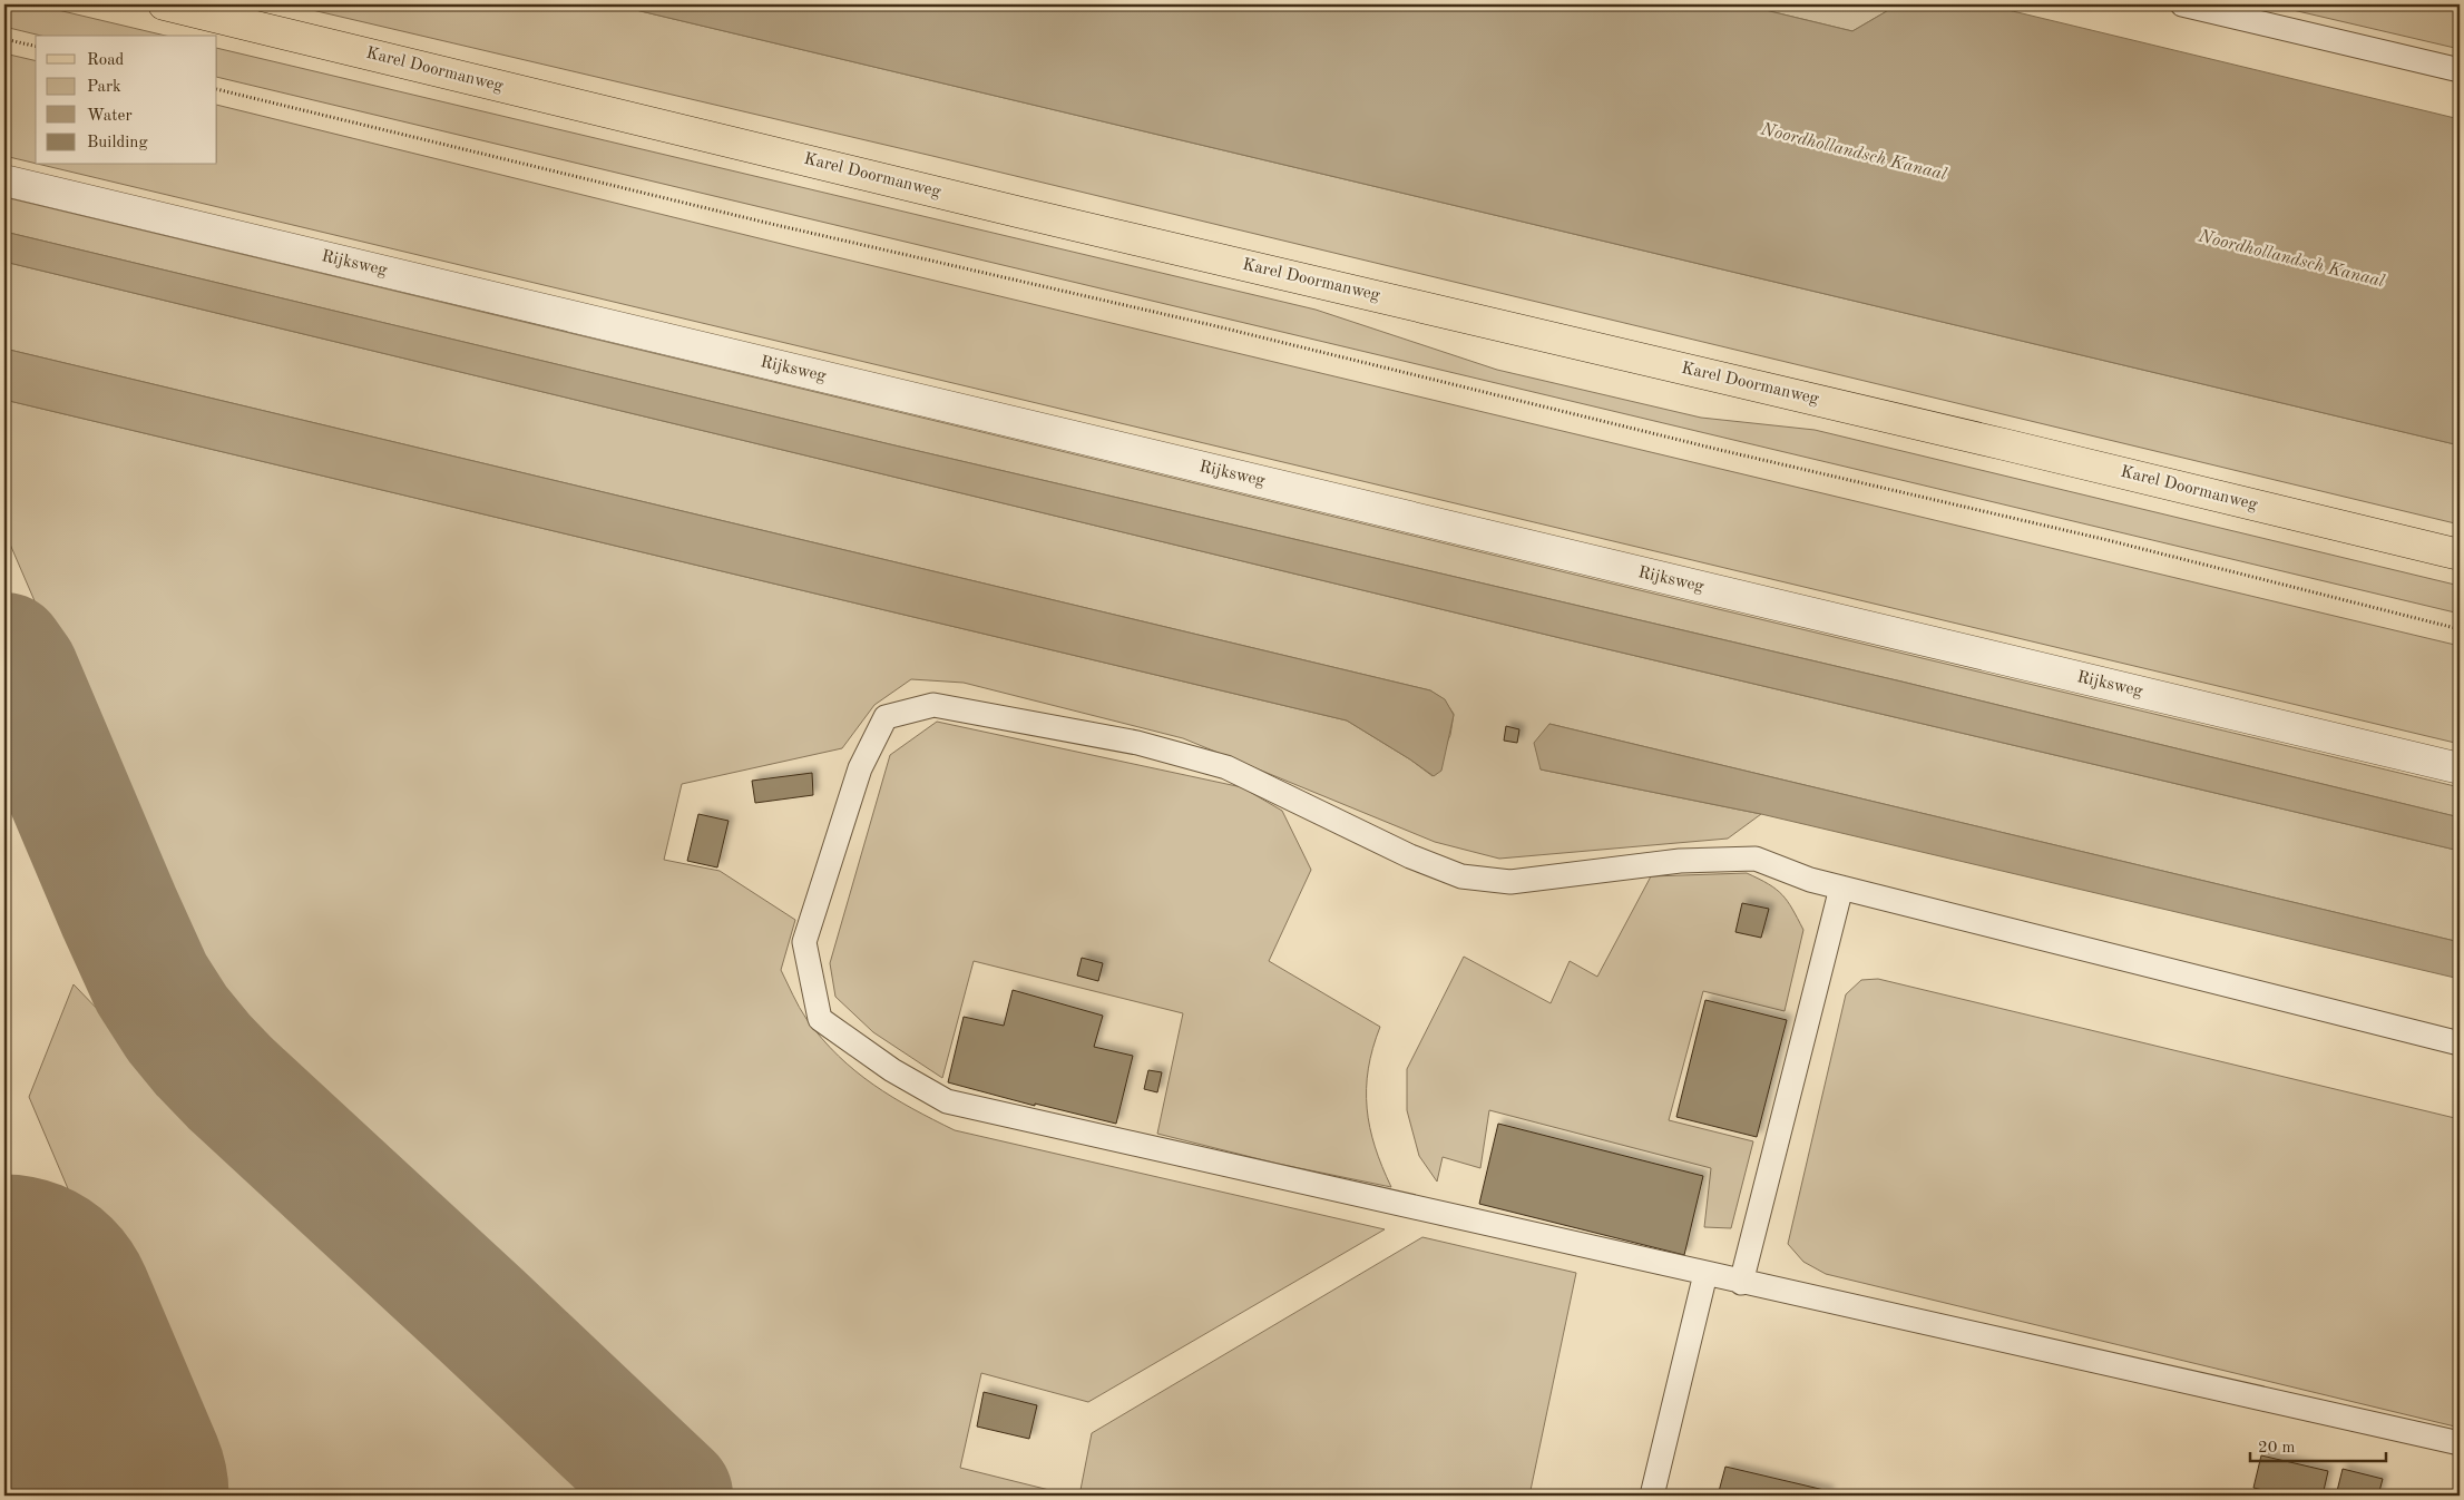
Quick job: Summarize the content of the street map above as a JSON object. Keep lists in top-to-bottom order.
{
  "streets": {
    "main road": ["Karel Doormanweg"],
    "street": ["Rijksweg"]
  },
  "water": ["Noordhollandsch Kanaal"],
  "legend": [
    "Road",
    "Park",
    "Water",
    "Building"
  ],
  "scale_bar": "20 m"
}
